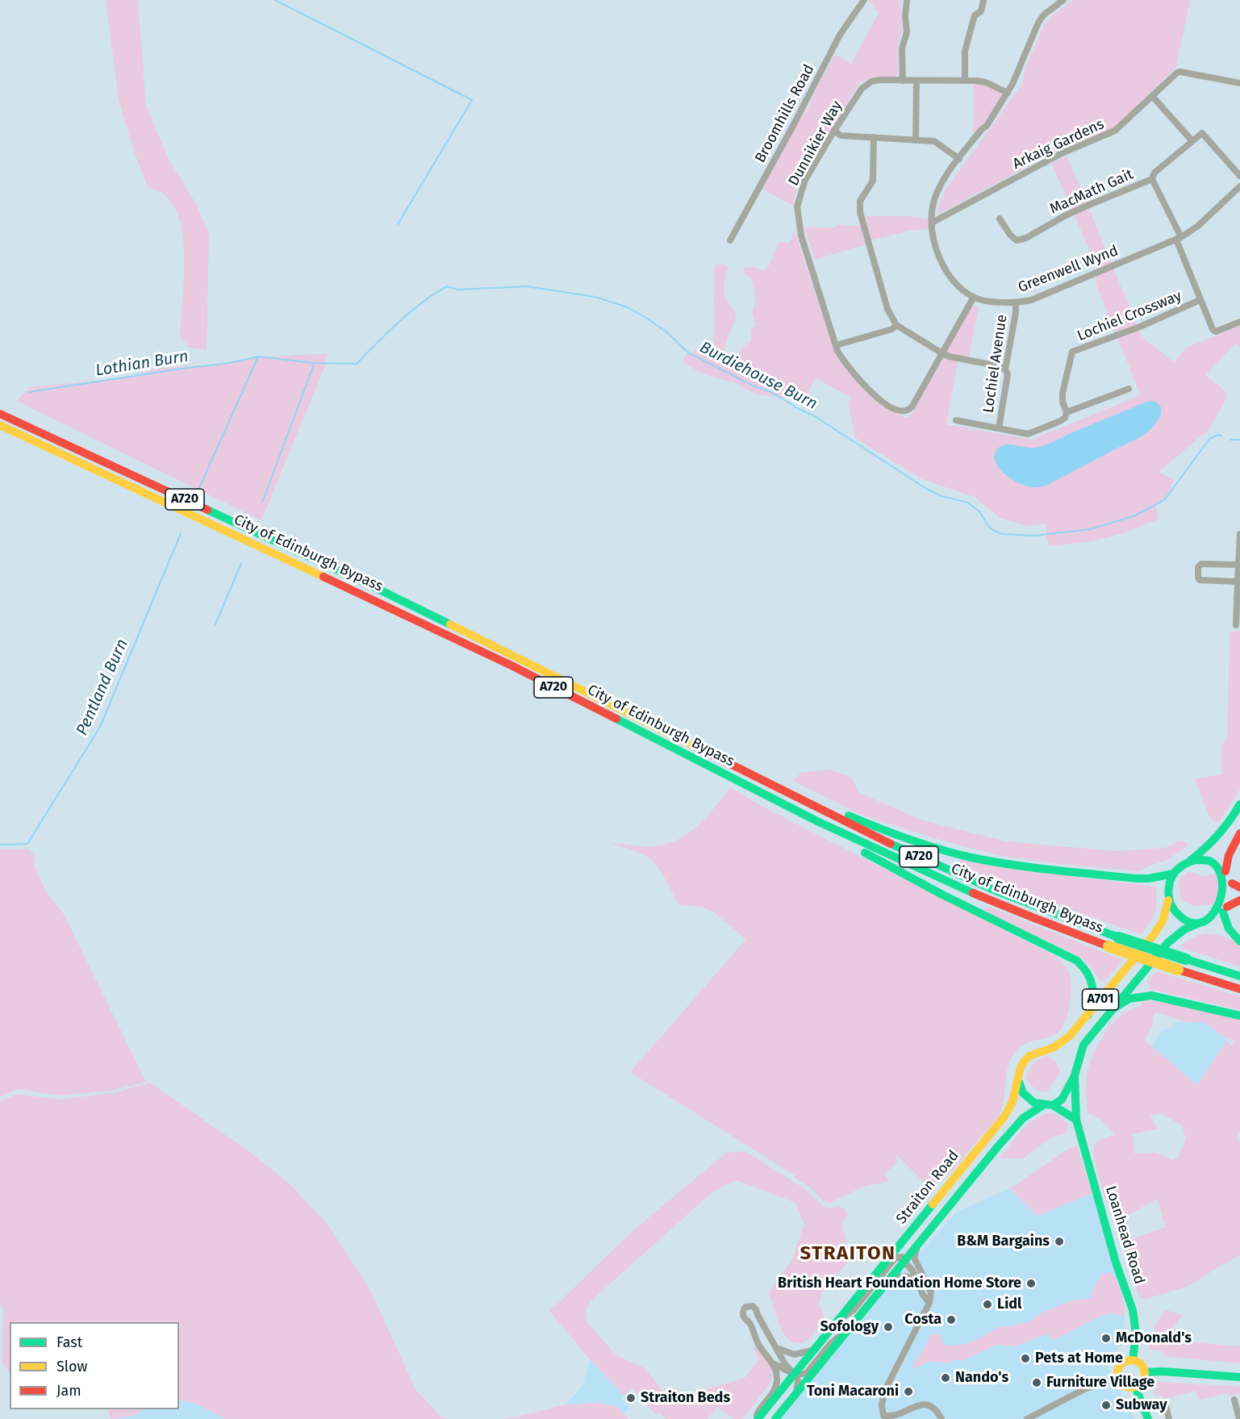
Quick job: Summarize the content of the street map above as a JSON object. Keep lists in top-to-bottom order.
{
  "streets": {
    "main road": [
      "A720",
      "City of Edinburgh Bypass",
      "A701",
      "Straiton Road",
      "Loanhead Road"
    ],
    "street": [
      "Broomhills Road",
      "Dunnikier Way",
      "Arkaig Gardens",
      "MacMath Gait",
      "Greenwell Wynd",
      "Lochiel Crossway",
      "Lochiel Avenue"
    ]
  },
  "crossings": [
    ["Dunnikier Way", "Greenwell Wynd"],
    ["Arkaig Gardens", "Greenwell Wynd"],
    ["Greenwell Wynd", "Lochiel Avenue"],
    ["A701", "Straiton Road"],
    ["Straiton Road", "Loanhead Road"]
  ],
  "districts": ["STRAITON"],
  "water": ["Lothian Burn", "Burdiehouse Burn", "Pentland Burn"],
  "places": [
    "B&M Bargains",
    "British Heart Foundation Home Store",
    "Lidl",
    "Costa",
    "Sofology",
    "McDonald's",
    "Pets at Home",
    "Nando's",
    "Furniture Village",
    "Toni Macaroni",
    "Straiton Beds",
    "Subway"
  ],
  "legend": ["Fast", "Slow", "Jam"]
}
